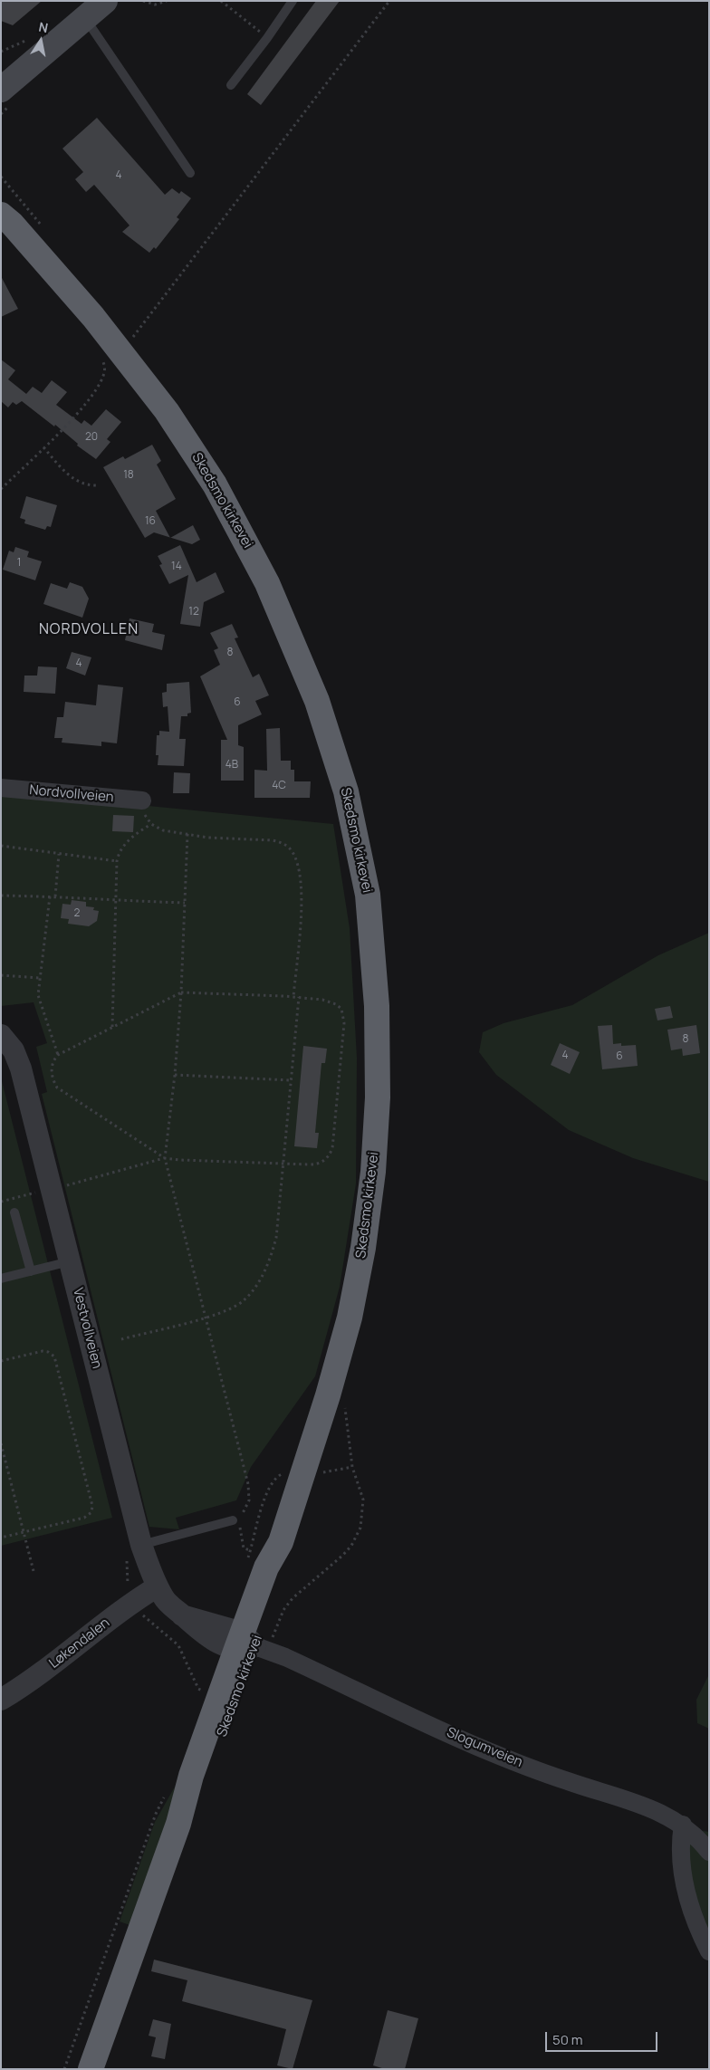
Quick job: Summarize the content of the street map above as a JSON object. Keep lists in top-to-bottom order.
{
  "streets": {
    "highway": ["Skedsmo kirkevei"],
    "street": [
      "Nordvollveien",
      "Vestvollveien",
      "Løkendalen",
      "Slogumveien"
    ]
  },
  "crossings": [
    ["Skedsmo kirkevei", "Vestvollveien"],
    ["Skedsmo kirkevei", "Slogumveien"],
    ["Vestvollveien", "Løkendalen"],
    ["Vestvollveien", "Slogumveien"]
  ],
  "districts": ["NORDVOLLEN"],
  "house_numbers": [
    "4",
    "20",
    "18",
    "16",
    "1",
    "14",
    "12",
    "8",
    "4",
    "6",
    "4B",
    "4C",
    "2",
    "8",
    "4",
    "6"
  ],
  "scale_bar": "50 m",
  "north": "top"
}
